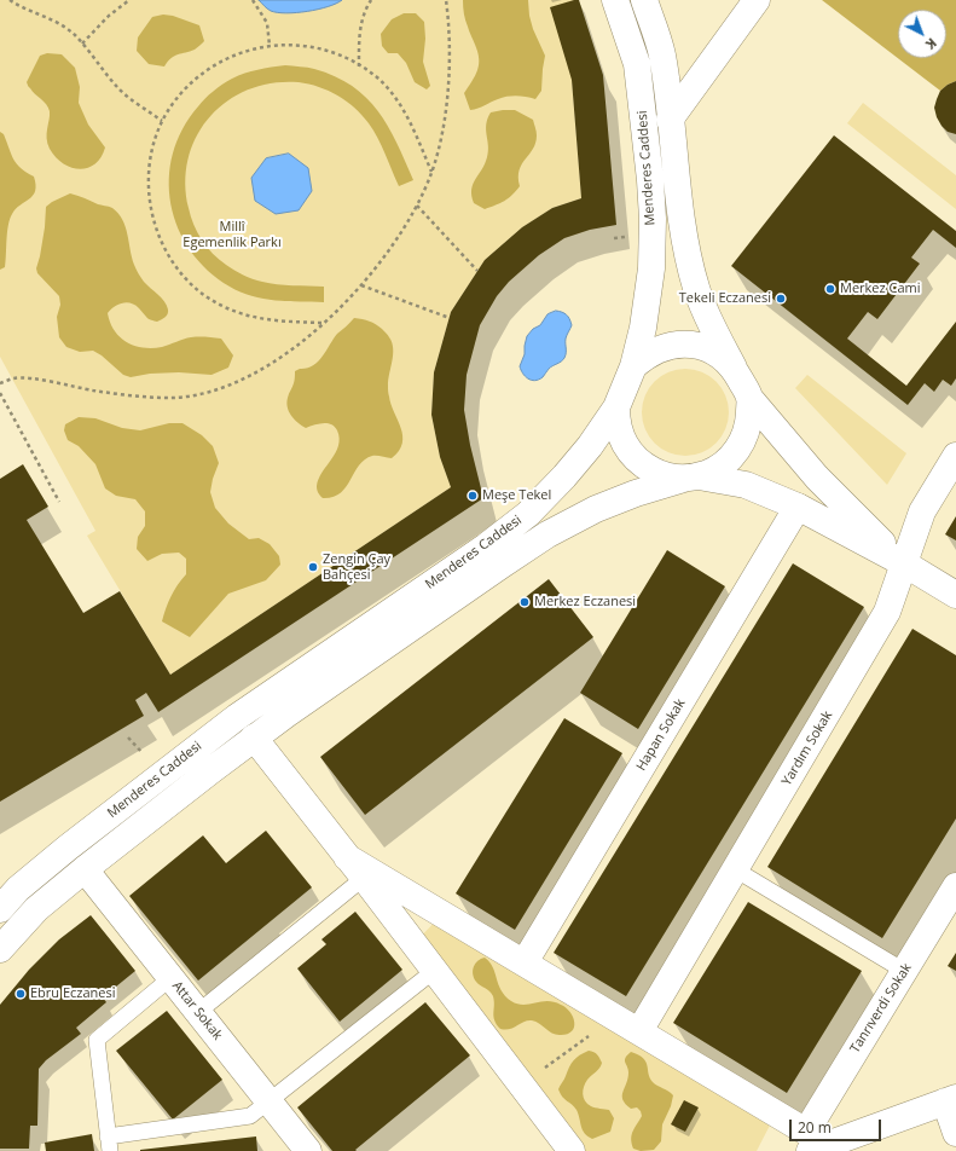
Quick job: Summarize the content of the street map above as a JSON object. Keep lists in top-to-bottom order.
{
  "streets": {
    "street": [
      "Menderes Caddesi",
      "Hapan Sokak",
      "Yardım Sokak",
      "Tanrıverdi Sokak",
      "Attar Sokak"
    ]
  },
  "crossings": [
    ["Menderes Caddesi", "Attar Sokak"]
  ],
  "parks": ["Millî Egemenlik Parkı"],
  "places": [
    "Merkez Cami",
    "Tekeli Eczanesi",
    "Meşe Tekel",
    "Zengin Çay Bahçesi",
    "Merkez Eczanesi",
    "Ebru Eczanesi"
  ],
  "scale_bar": "20 m",
  "north": "bottom right"
}
